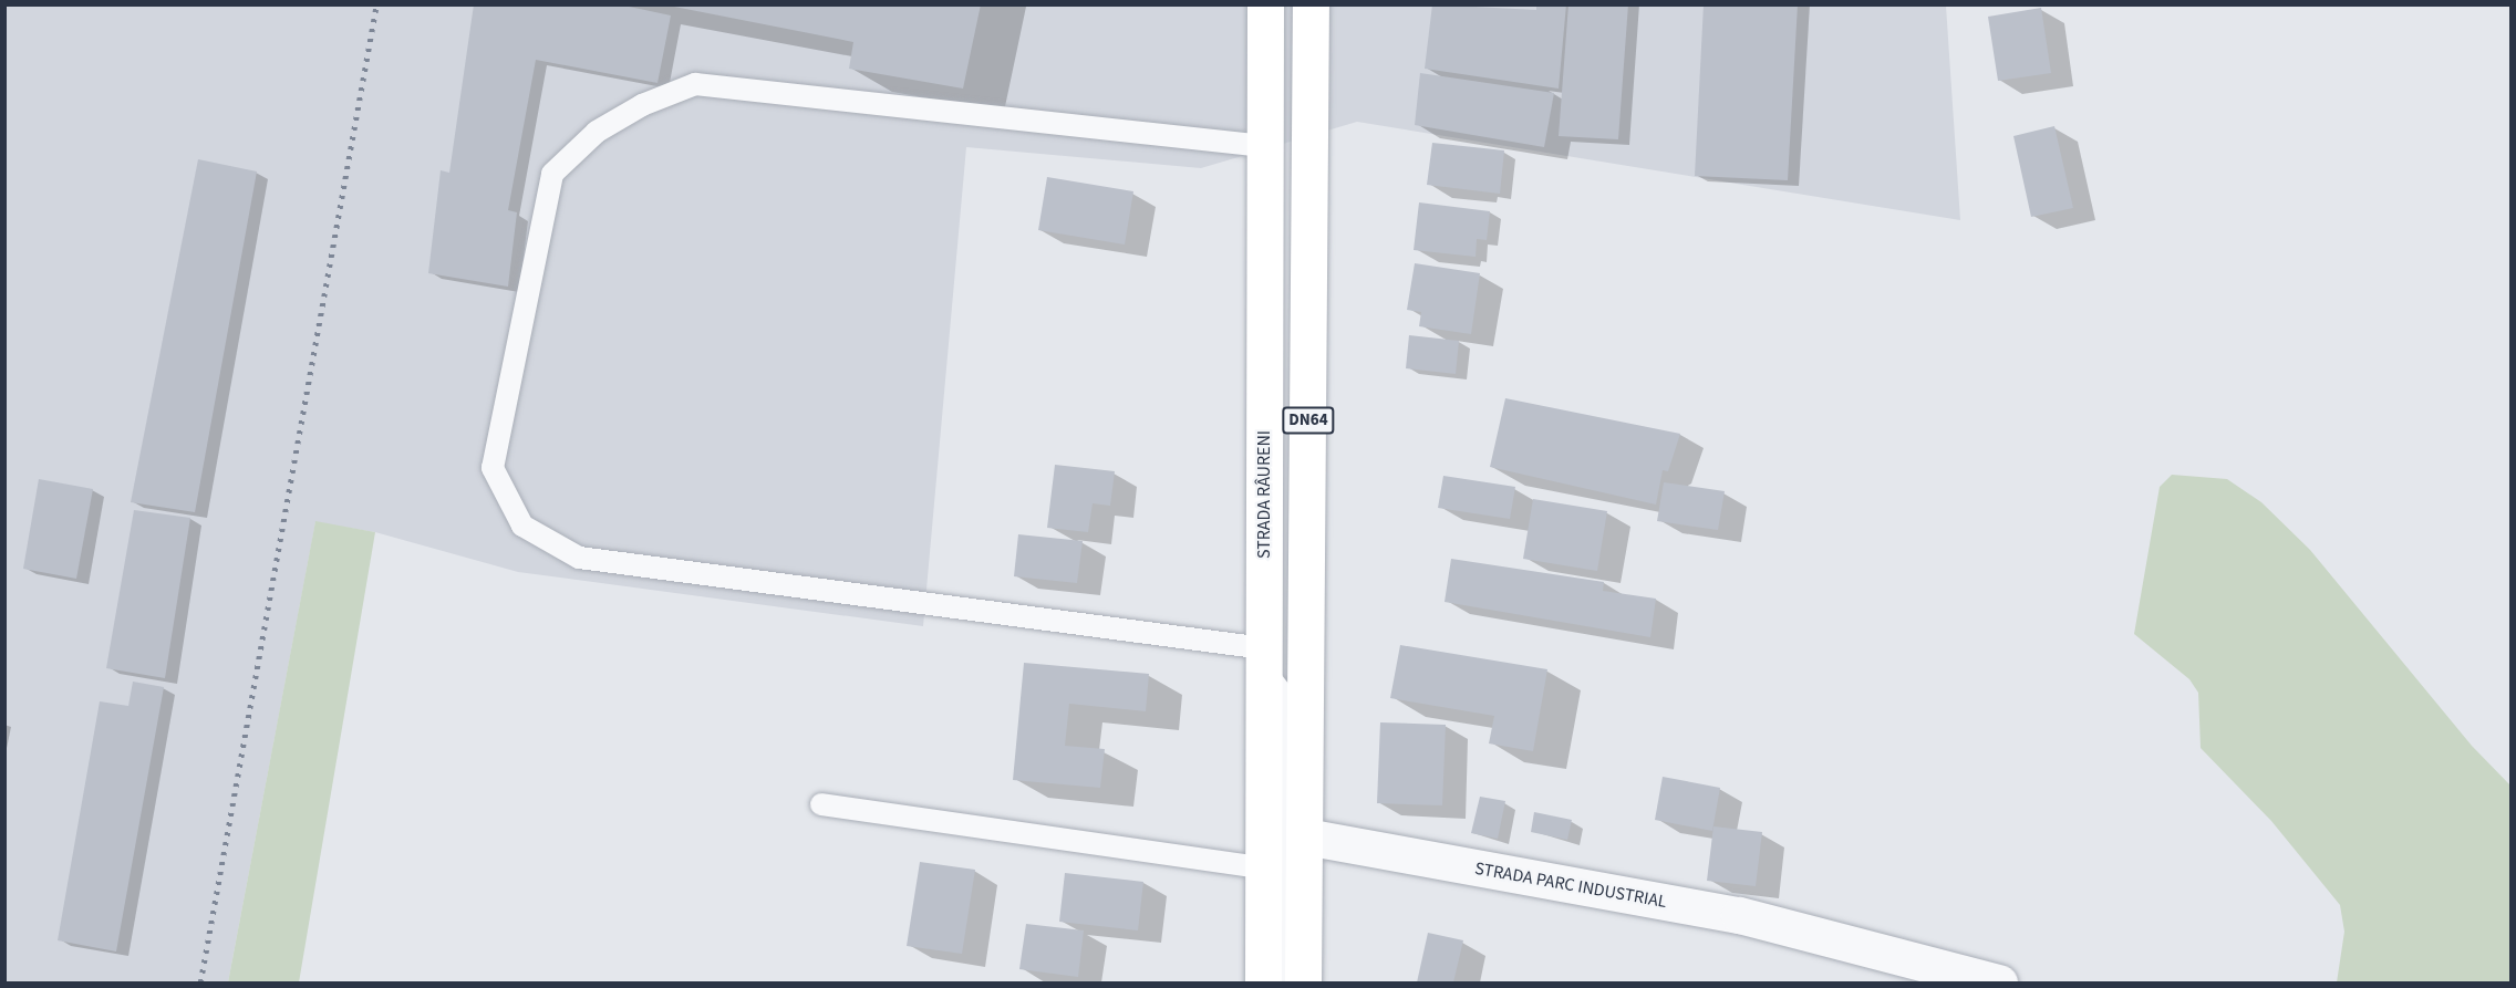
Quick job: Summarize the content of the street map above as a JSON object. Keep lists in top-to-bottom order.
{
  "streets": {
    "main road": ["DN64", "STRADA RÂURENI"],
    "street": ["STRADA PARC INDUSTRIAL"]
  },
  "crossings": [
    ["DN64", "STRADA PARC INDUSTRIAL"]
  ]
}
